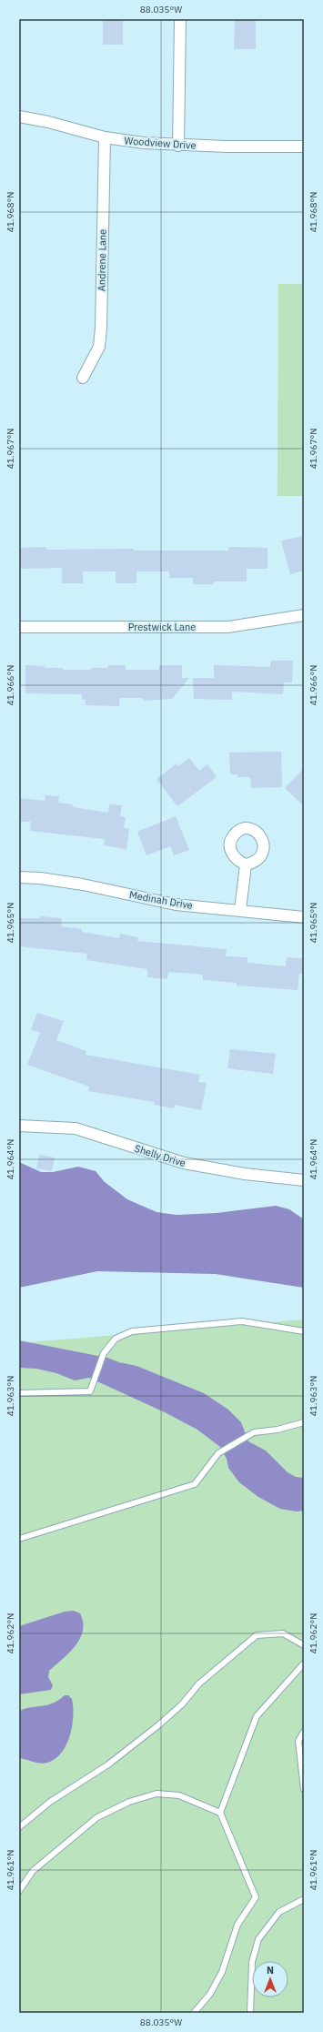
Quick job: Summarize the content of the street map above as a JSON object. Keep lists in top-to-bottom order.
{
  "streets": {
    "street": [
      "Woodview Drive",
      "Andrene Lane",
      "Prestwick Lane",
      "Medinah Drive",
      "Shelly Drive"
    ]
  },
  "crossings": [
    ["Woodview Drive", "Andrene Lane"]
  ],
  "north": "top",
  "coordinates": [
    "88.035°W",
    "41.968°N",
    "41.967°N",
    "41.966°N",
    "41.965°N",
    "41.964°N",
    "41.963°N",
    "41.962°N",
    "41.961°N"
  ]
}
